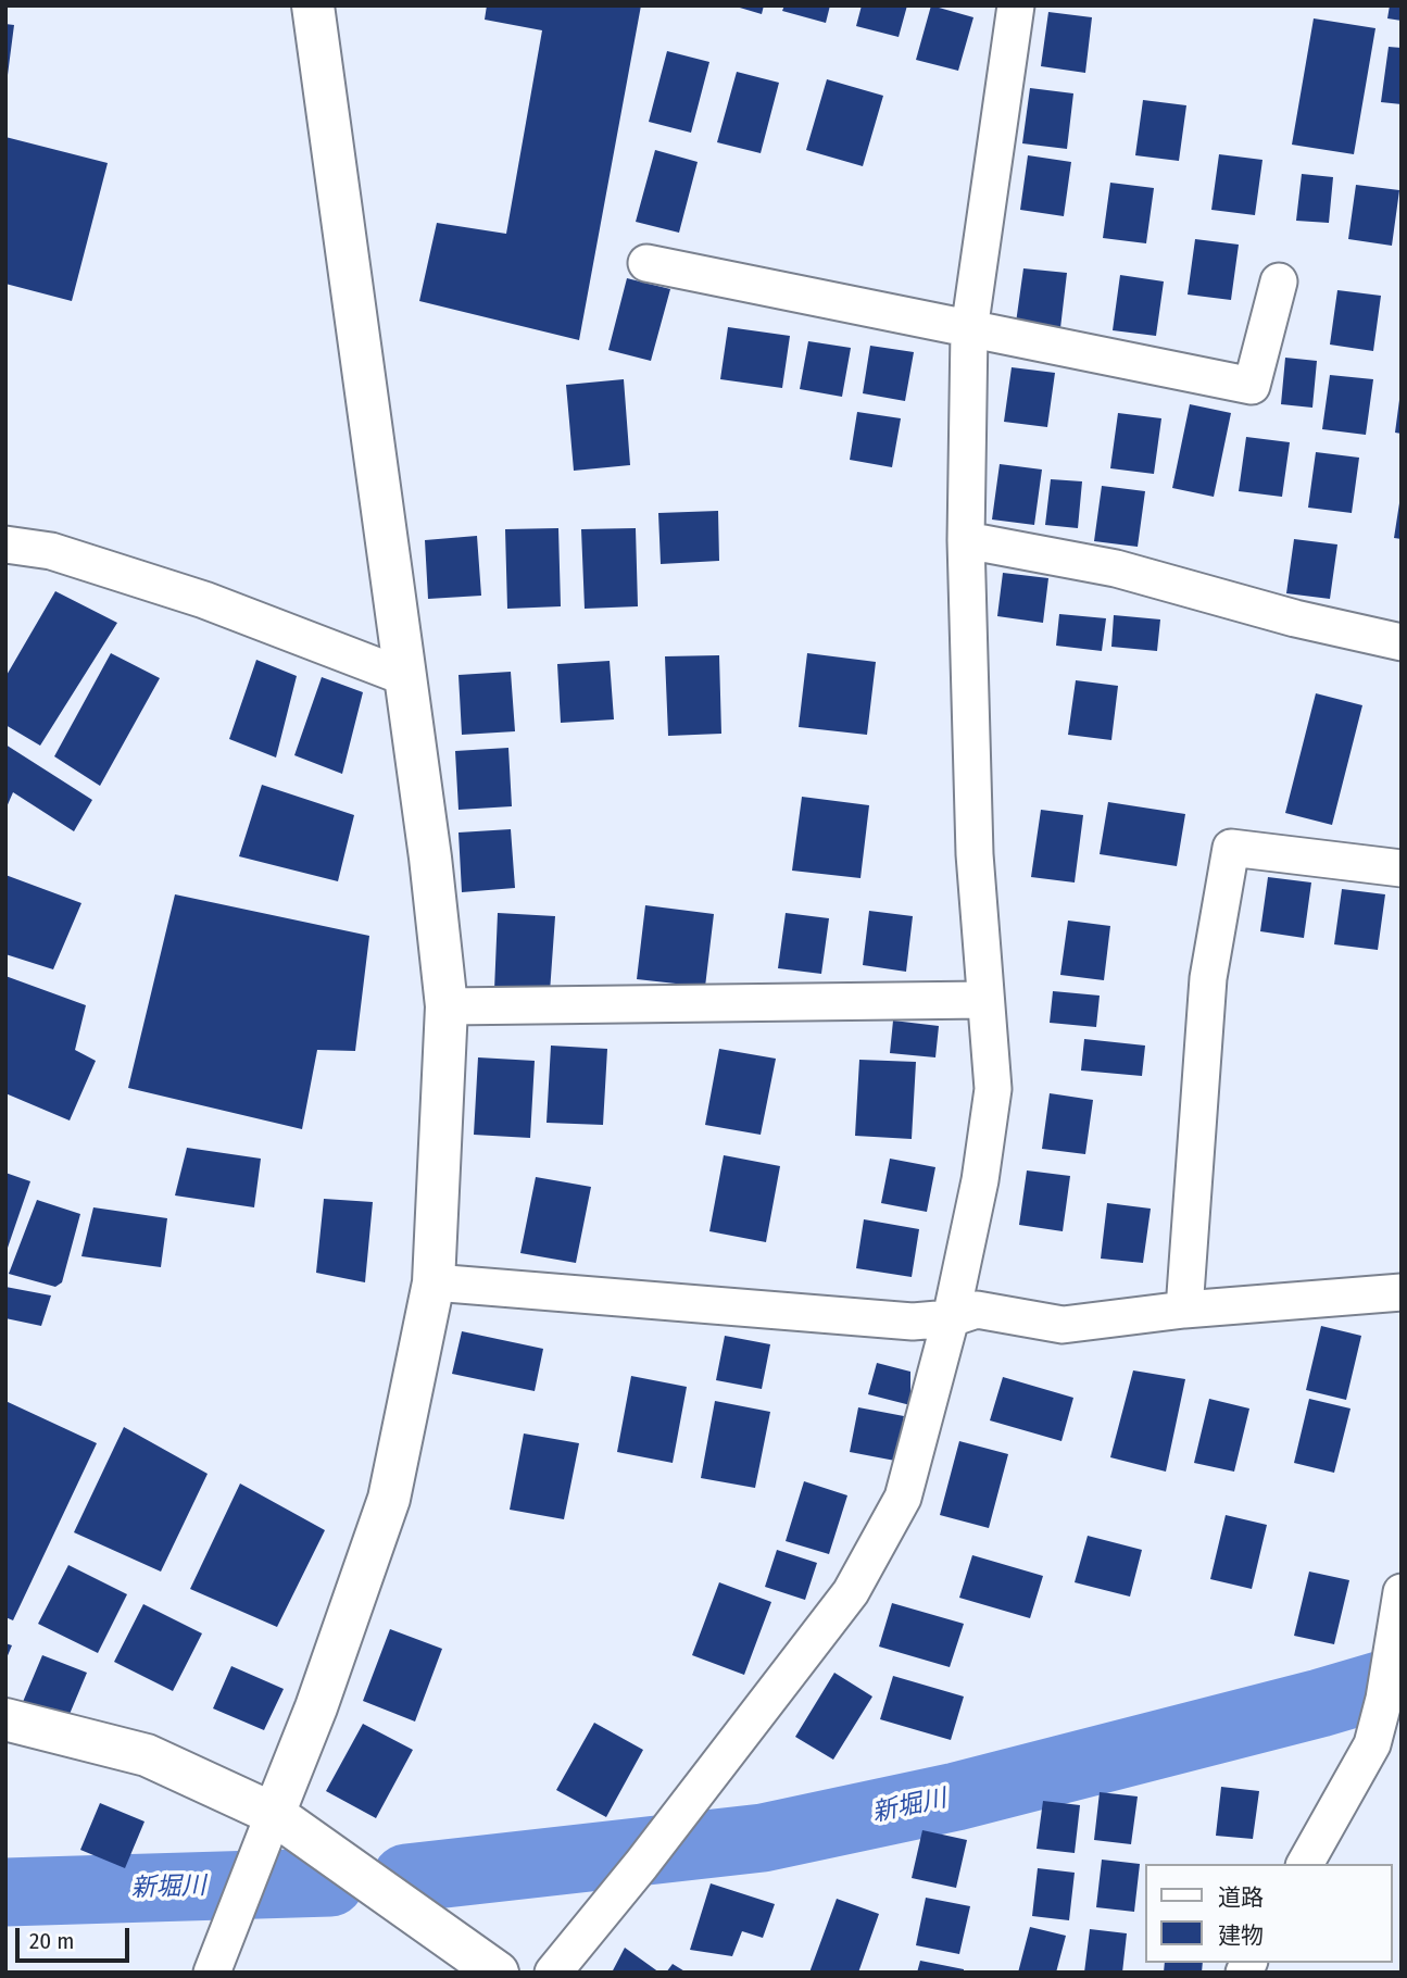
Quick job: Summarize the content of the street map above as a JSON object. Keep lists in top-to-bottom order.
{
  "water": ["新堀川"],
  "legend": ["道路", "建物"],
  "scale_bar": "20 m"
}
